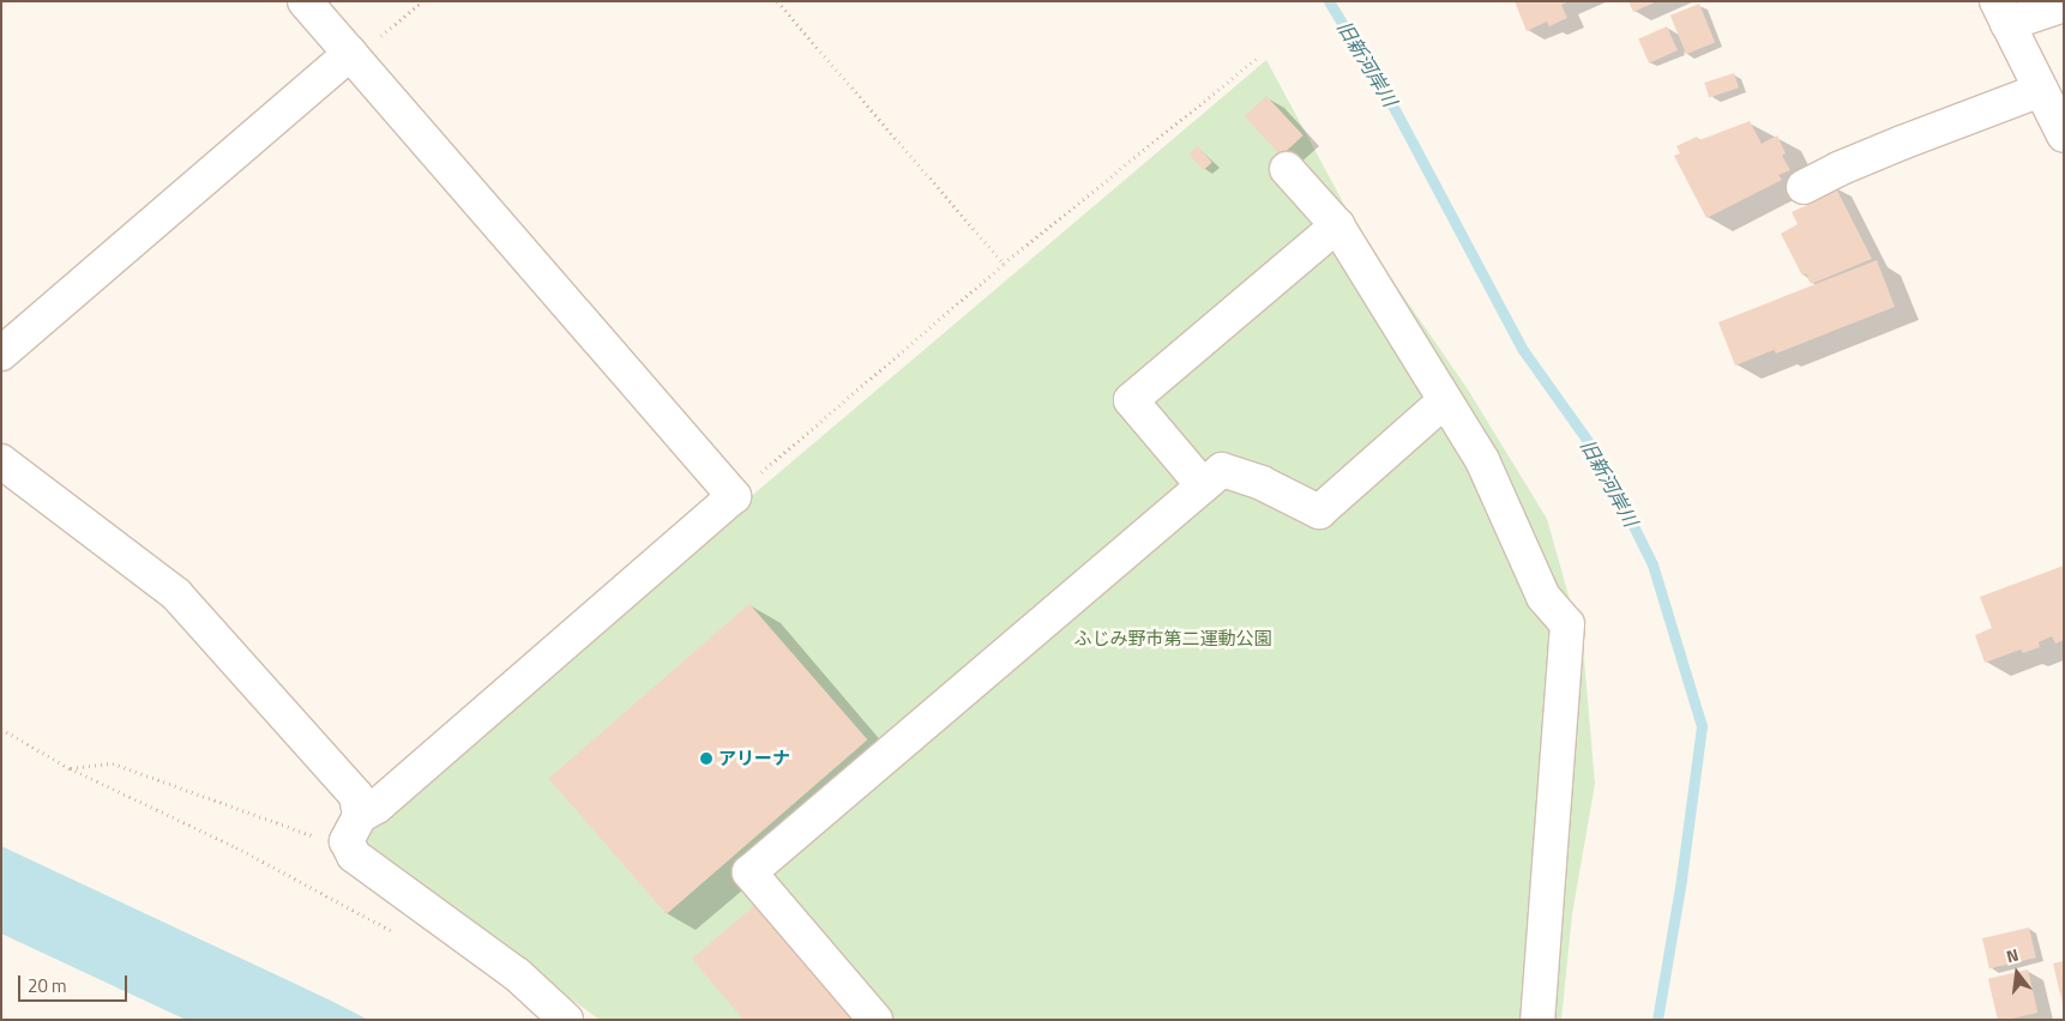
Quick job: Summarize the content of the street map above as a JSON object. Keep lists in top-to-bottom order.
{
  "water": ["旧新河岸川"],
  "parks": ["ふじみ野市第二運動公園"],
  "places": ["アリーナ"],
  "scale_bar": "20 m",
  "north": "top"
}
